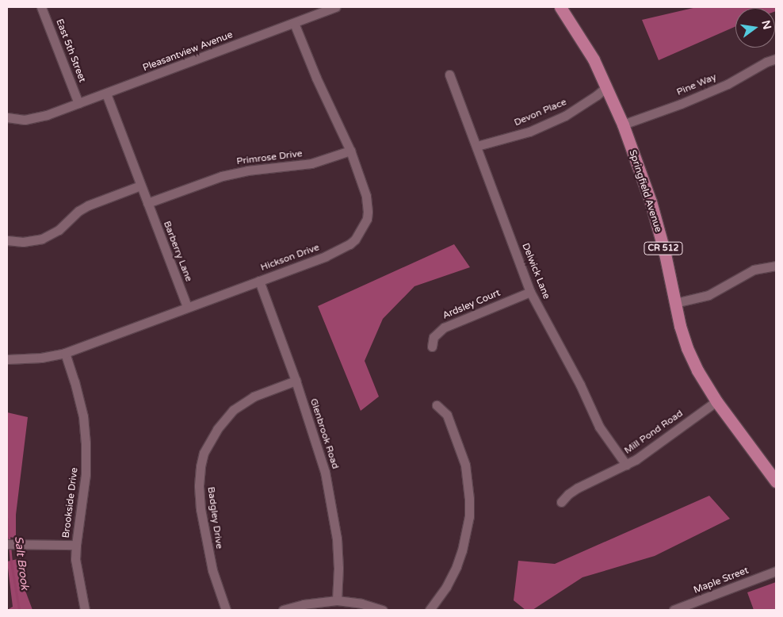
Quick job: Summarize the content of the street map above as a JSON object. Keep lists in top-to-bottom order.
{
  "streets": {
    "main road": ["Springfield Avenue", "CR 512"],
    "street": [
      "East 5th Street",
      "Pleasantview Avenue",
      "Pine Way",
      "Devon Place",
      "Primrose Drive",
      "Barberry Lane",
      "Hickson Drive",
      "Delwick Lane",
      "Ardsley Court",
      "Mill Pond Road",
      "Glenbrook Road",
      "Brookside Drive",
      "Badgley Drive",
      "Maple Street"
    ]
  },
  "crossings": [
    ["East 5th Street", "Pleasantview Avenue"],
    ["Pleasantview Avenue", "Hickson Drive"],
    ["Pine Way", "Springfield Avenue"],
    ["Devon Place", "Springfield Avenue"],
    ["Devon Place", "Delwick Lane"],
    ["Primrose Drive", "Barberry Lane"],
    ["Primrose Drive", "Hickson Drive"],
    ["Springfield Avenue", "Mill Pond Road"],
    ["Barberry Lane", "Hickson Drive"],
    ["Hickson Drive", "Glenbrook Road"],
    ["Hickson Drive", "Brookside Drive"],
    ["Delwick Lane", "Ardsley Court"],
    ["Delwick Lane", "Mill Pond Road"],
    ["Glenbrook Road", "Badgley Drive"]
  ],
  "water": ["Salt Brook"],
  "north": "right"
}
